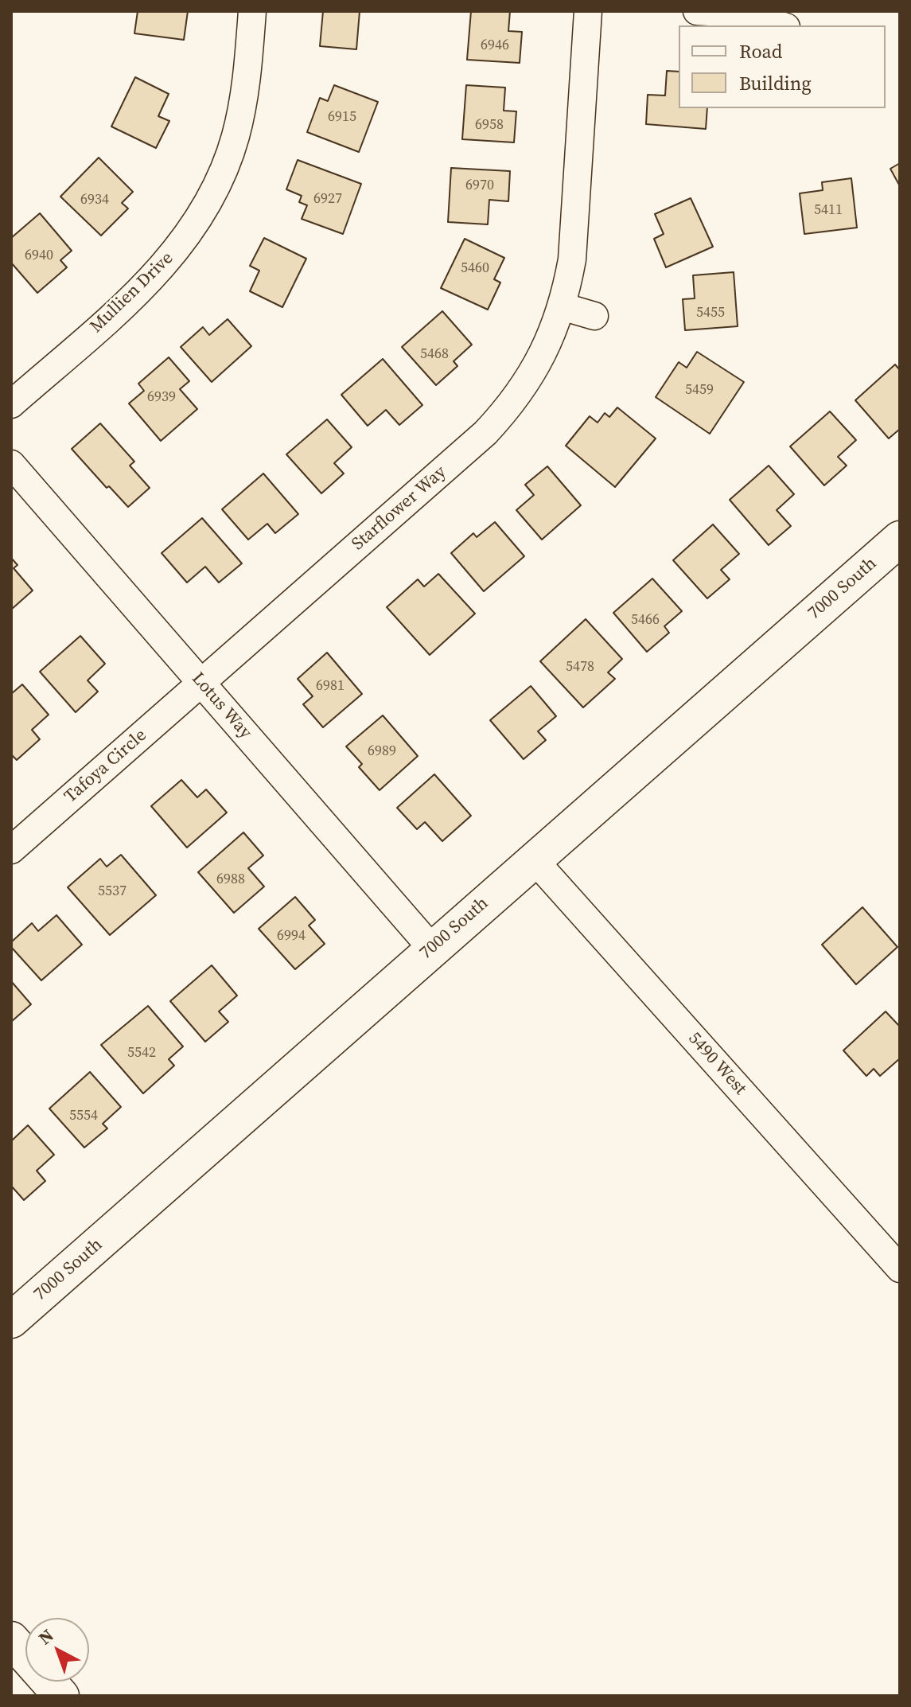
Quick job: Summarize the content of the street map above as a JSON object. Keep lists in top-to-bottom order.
{
  "streets": {
    "street": [
      "Mullien Drive",
      "Starflower Way",
      "7000 South",
      "Lotus Way",
      "Tafoya Circle",
      "5490 West"
    ]
  },
  "crossings": [
    ["Starflower Way", "Lotus Way"],
    ["Starflower Way", "Tafoya Circle"],
    ["7000 South", "Lotus Way"],
    ["7000 South", "5490 West"],
    ["Lotus Way", "Tafoya Circle"]
  ],
  "house_numbers": [
    "6946",
    "6915",
    "6958",
    "6970",
    "6927",
    "6934",
    "5411",
    "6940",
    "5460",
    "5455",
    "5468",
    "5459",
    "6939",
    "5466",
    "5478",
    "6981",
    "6989",
    "6988",
    "5537",
    "6994",
    "5542",
    "5554"
  ],
  "legend": ["Road", "Building"],
  "north": "top left"
}
